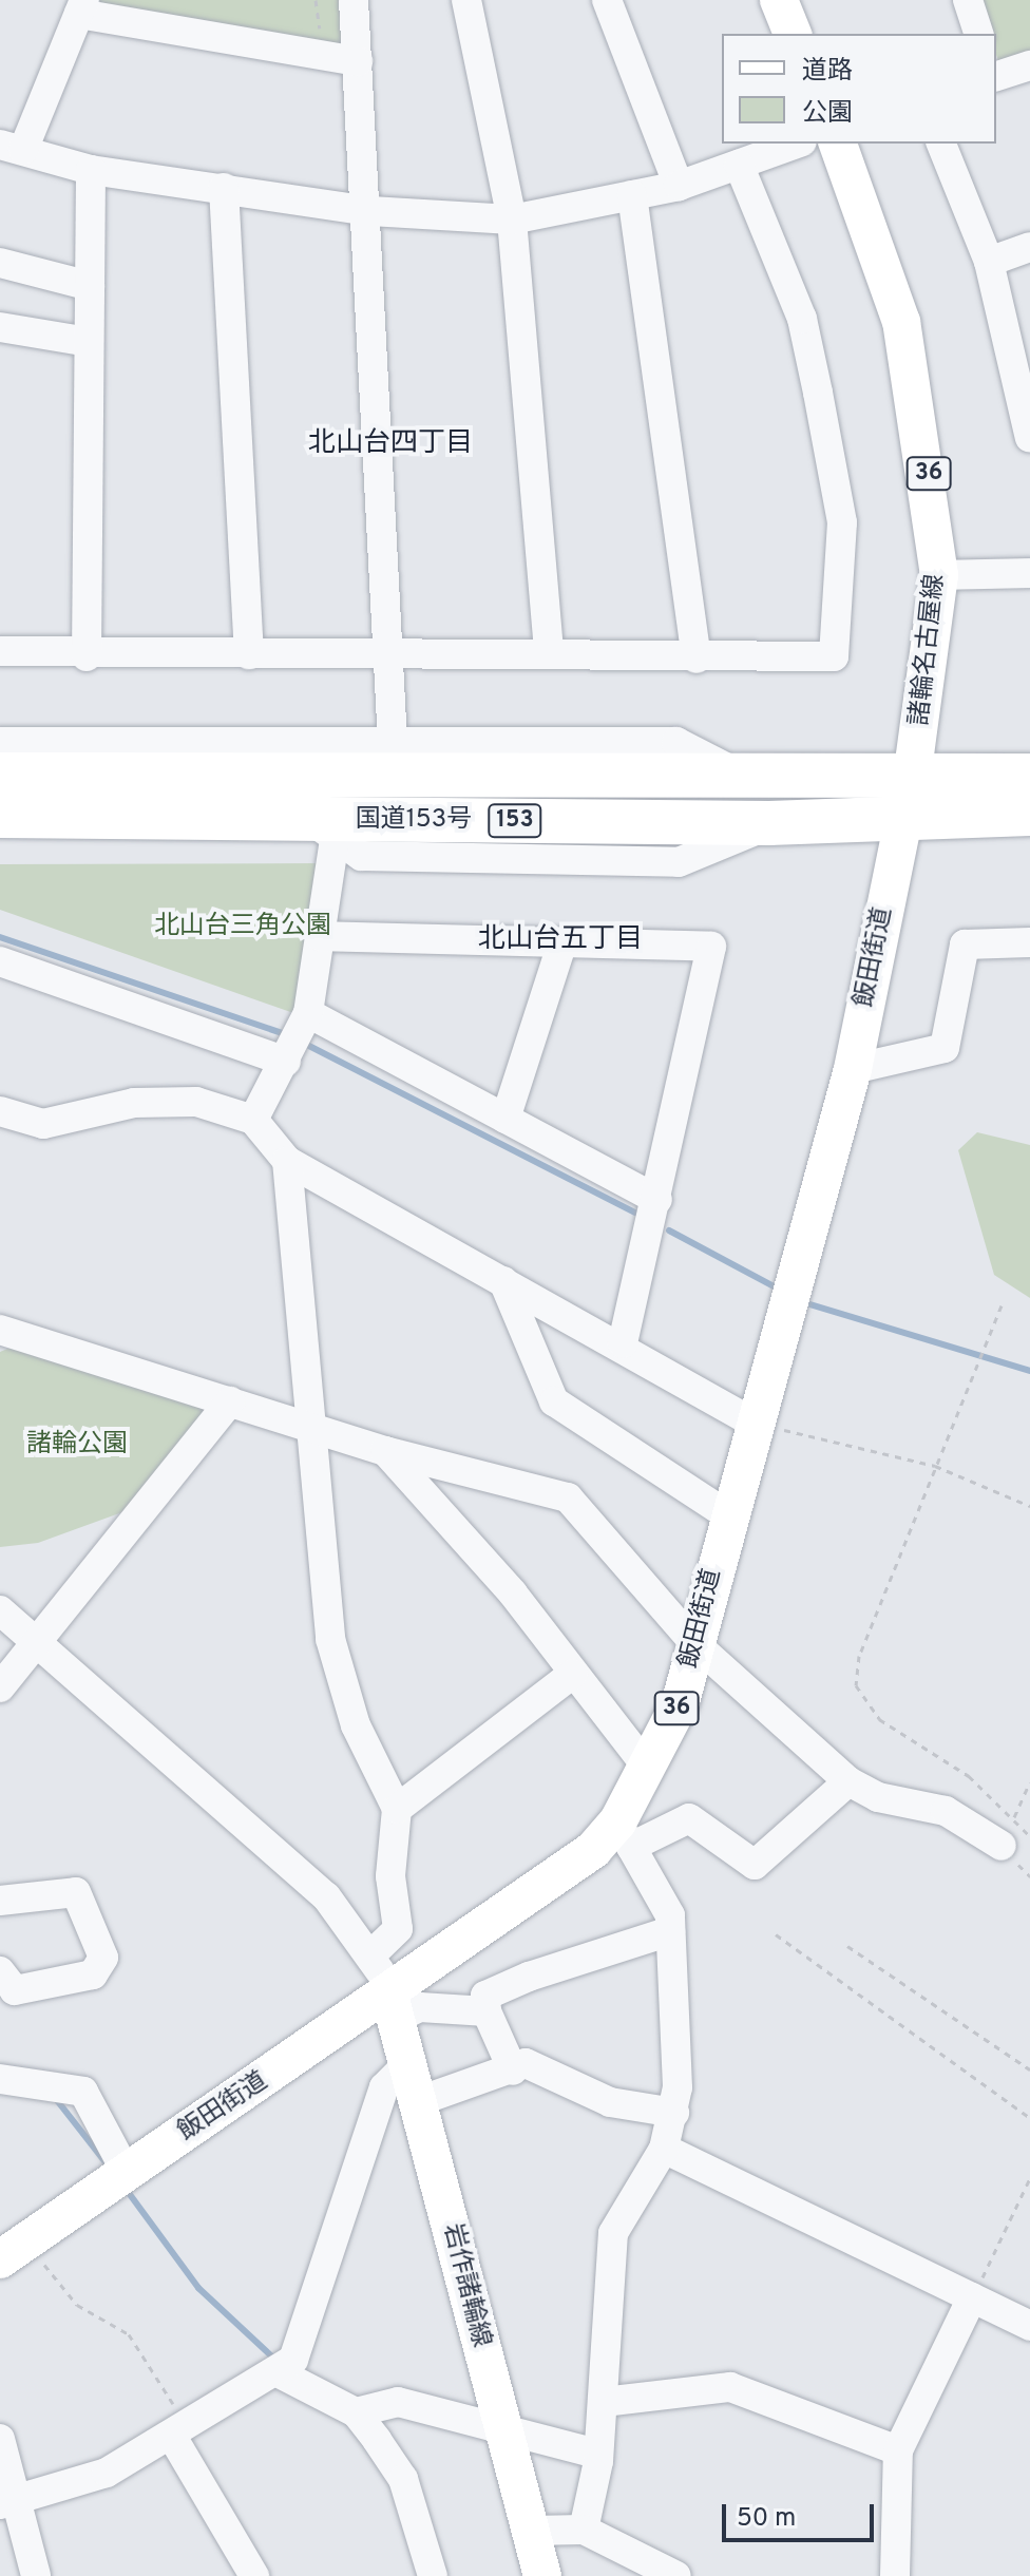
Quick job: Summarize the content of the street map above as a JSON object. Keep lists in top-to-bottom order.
{
  "streets": {
    "highway": ["国道153号", "153"],
    "main road": [
      "36",
      "諸輪名古屋線",
      "飯田街道",
      "岩作諸輪線"
    ]
  },
  "crossings": [
    ["諸輪名古屋線", "国道153号"],
    ["諸輪名古屋線", "飯田街道"],
    ["国道153号", "飯田街道"],
    ["飯田街道", "岩作諸輪線"]
  ],
  "districts": ["北山台四丁目", "北山台五丁目"],
  "parks": ["北山台三角公園", "諸輪公園"],
  "legend": ["道路", "公園"],
  "scale_bar": "50 m"
}
